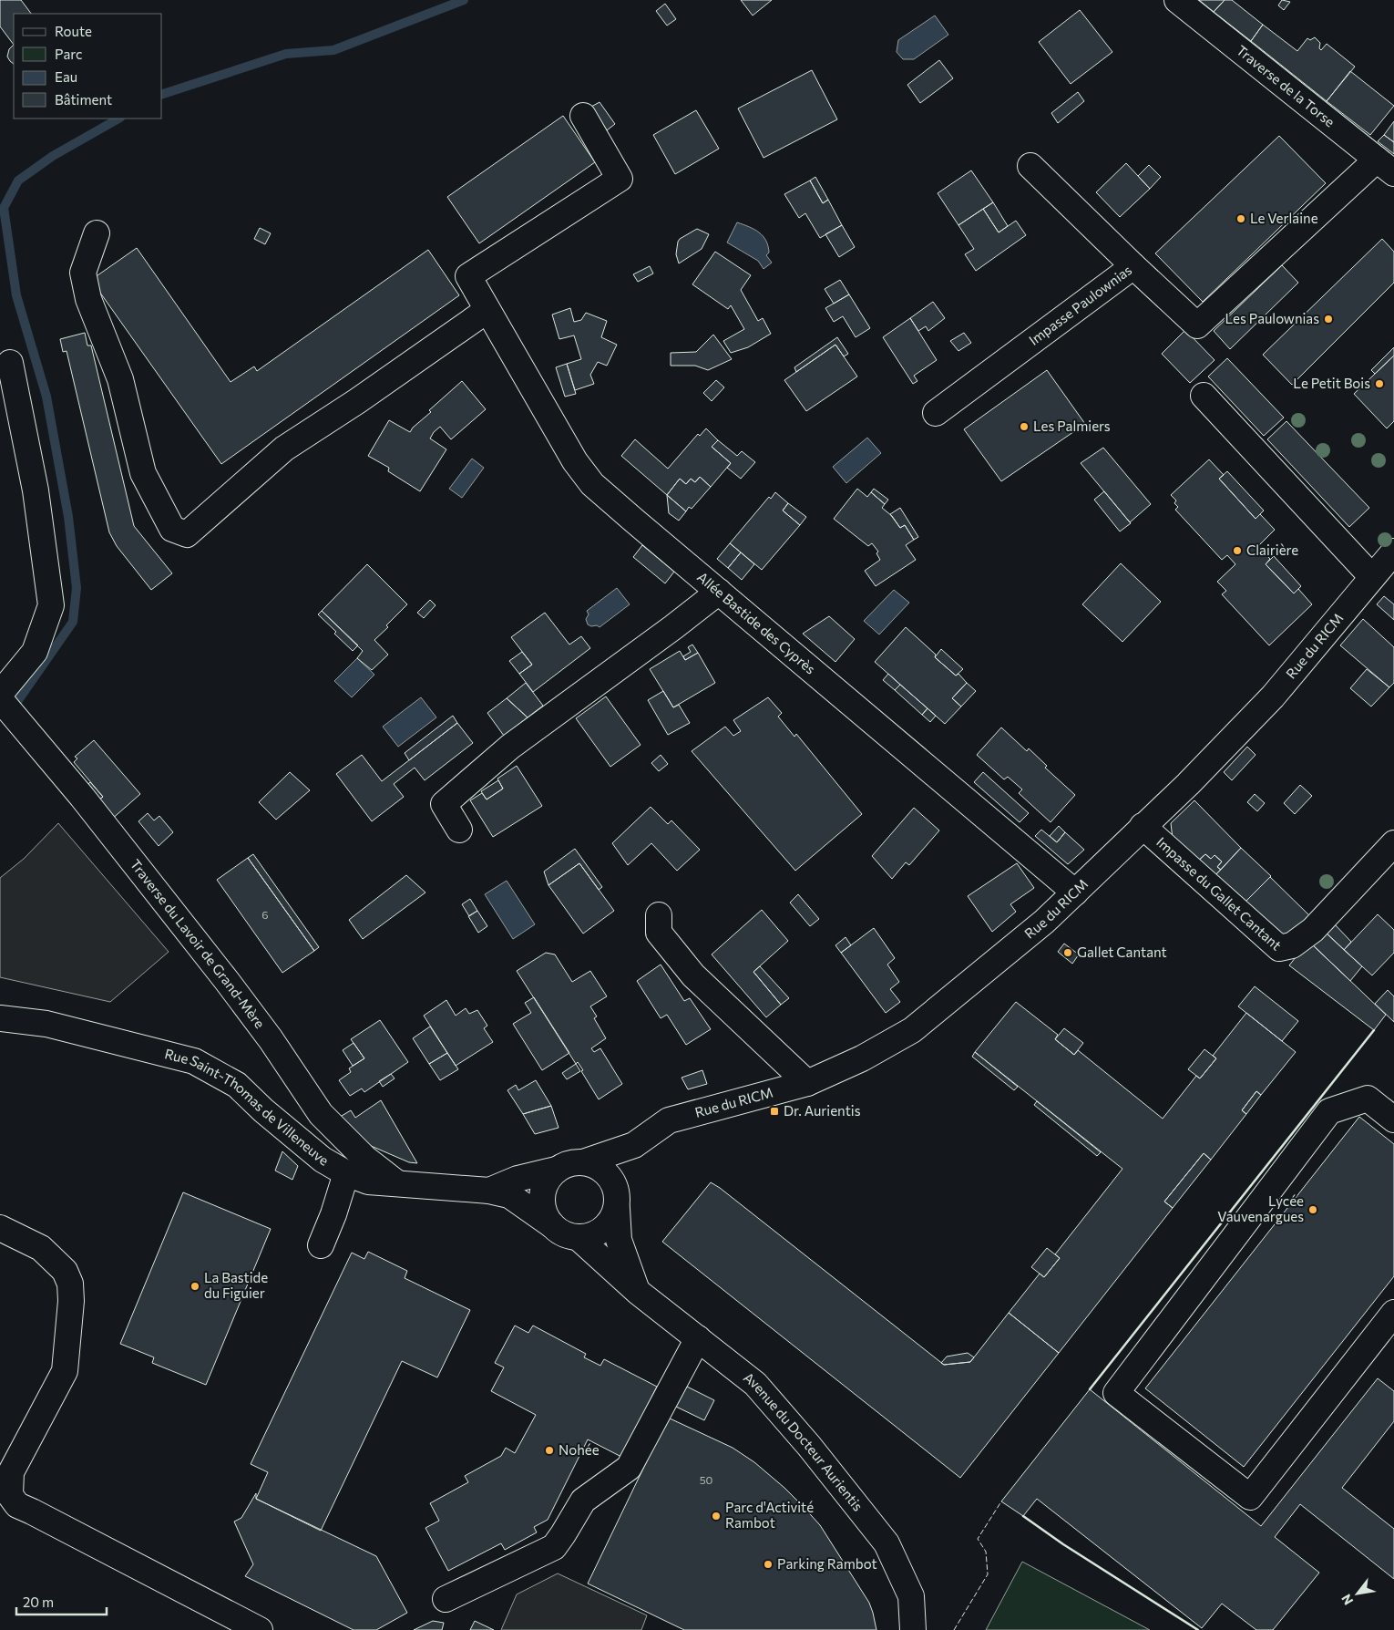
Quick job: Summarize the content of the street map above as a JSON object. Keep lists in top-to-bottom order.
{
  "streets": {
    "main road": [
      "Traverse de la Torse",
      "Impasse Paulownias",
      "Allée Bastide des Cyprès",
      "Rue du RICM",
      "Impasse du Gallet Cantant",
      "Traverse du Lavoir de Grand-Mère",
      "Rue Saint-Thomas de Villeneuve",
      "Avenue du Docteur Aurientis"
    ]
  },
  "crossings": [
    ["Traverse de la Torse", "Impasse Paulownias"],
    ["Allée Bastide des Cyprès", "Rue du RICM"],
    ["Rue du RICM", "Impasse du Gallet Cantant"],
    ["Rue du RICM", "Rue Saint-Thomas de Villeneuve"],
    ["Rue du RICM", "Avenue du Docteur Aurientis"],
    ["Traverse du Lavoir de Grand-Mère", "Rue Saint-Thomas de Villeneuve"],
    ["Rue Saint-Thomas de Villeneuve", "Avenue du Docteur Aurientis"]
  ],
  "places": {
    "other": [
      "Le Verlaine",
      "Les Paulownias",
      "Le Petit Bois",
      "Les Palmiers",
      "Clairière",
      "Gallet Cantant",
      "Lycée Vauvenargues",
      "La Bastide du Figuier",
      "Nohée",
      "Parc d'Activité Rambot",
      "Parking Rambot"
    ],
    "transit": ["Dr. Aurientis"]
  },
  "house_numbers": ["6", "50"],
  "legend": [
    "Route",
    "Parc",
    "Eau",
    "Bâtiment"
  ],
  "scale_bar": "20 m",
  "north": "bottom left"
}
